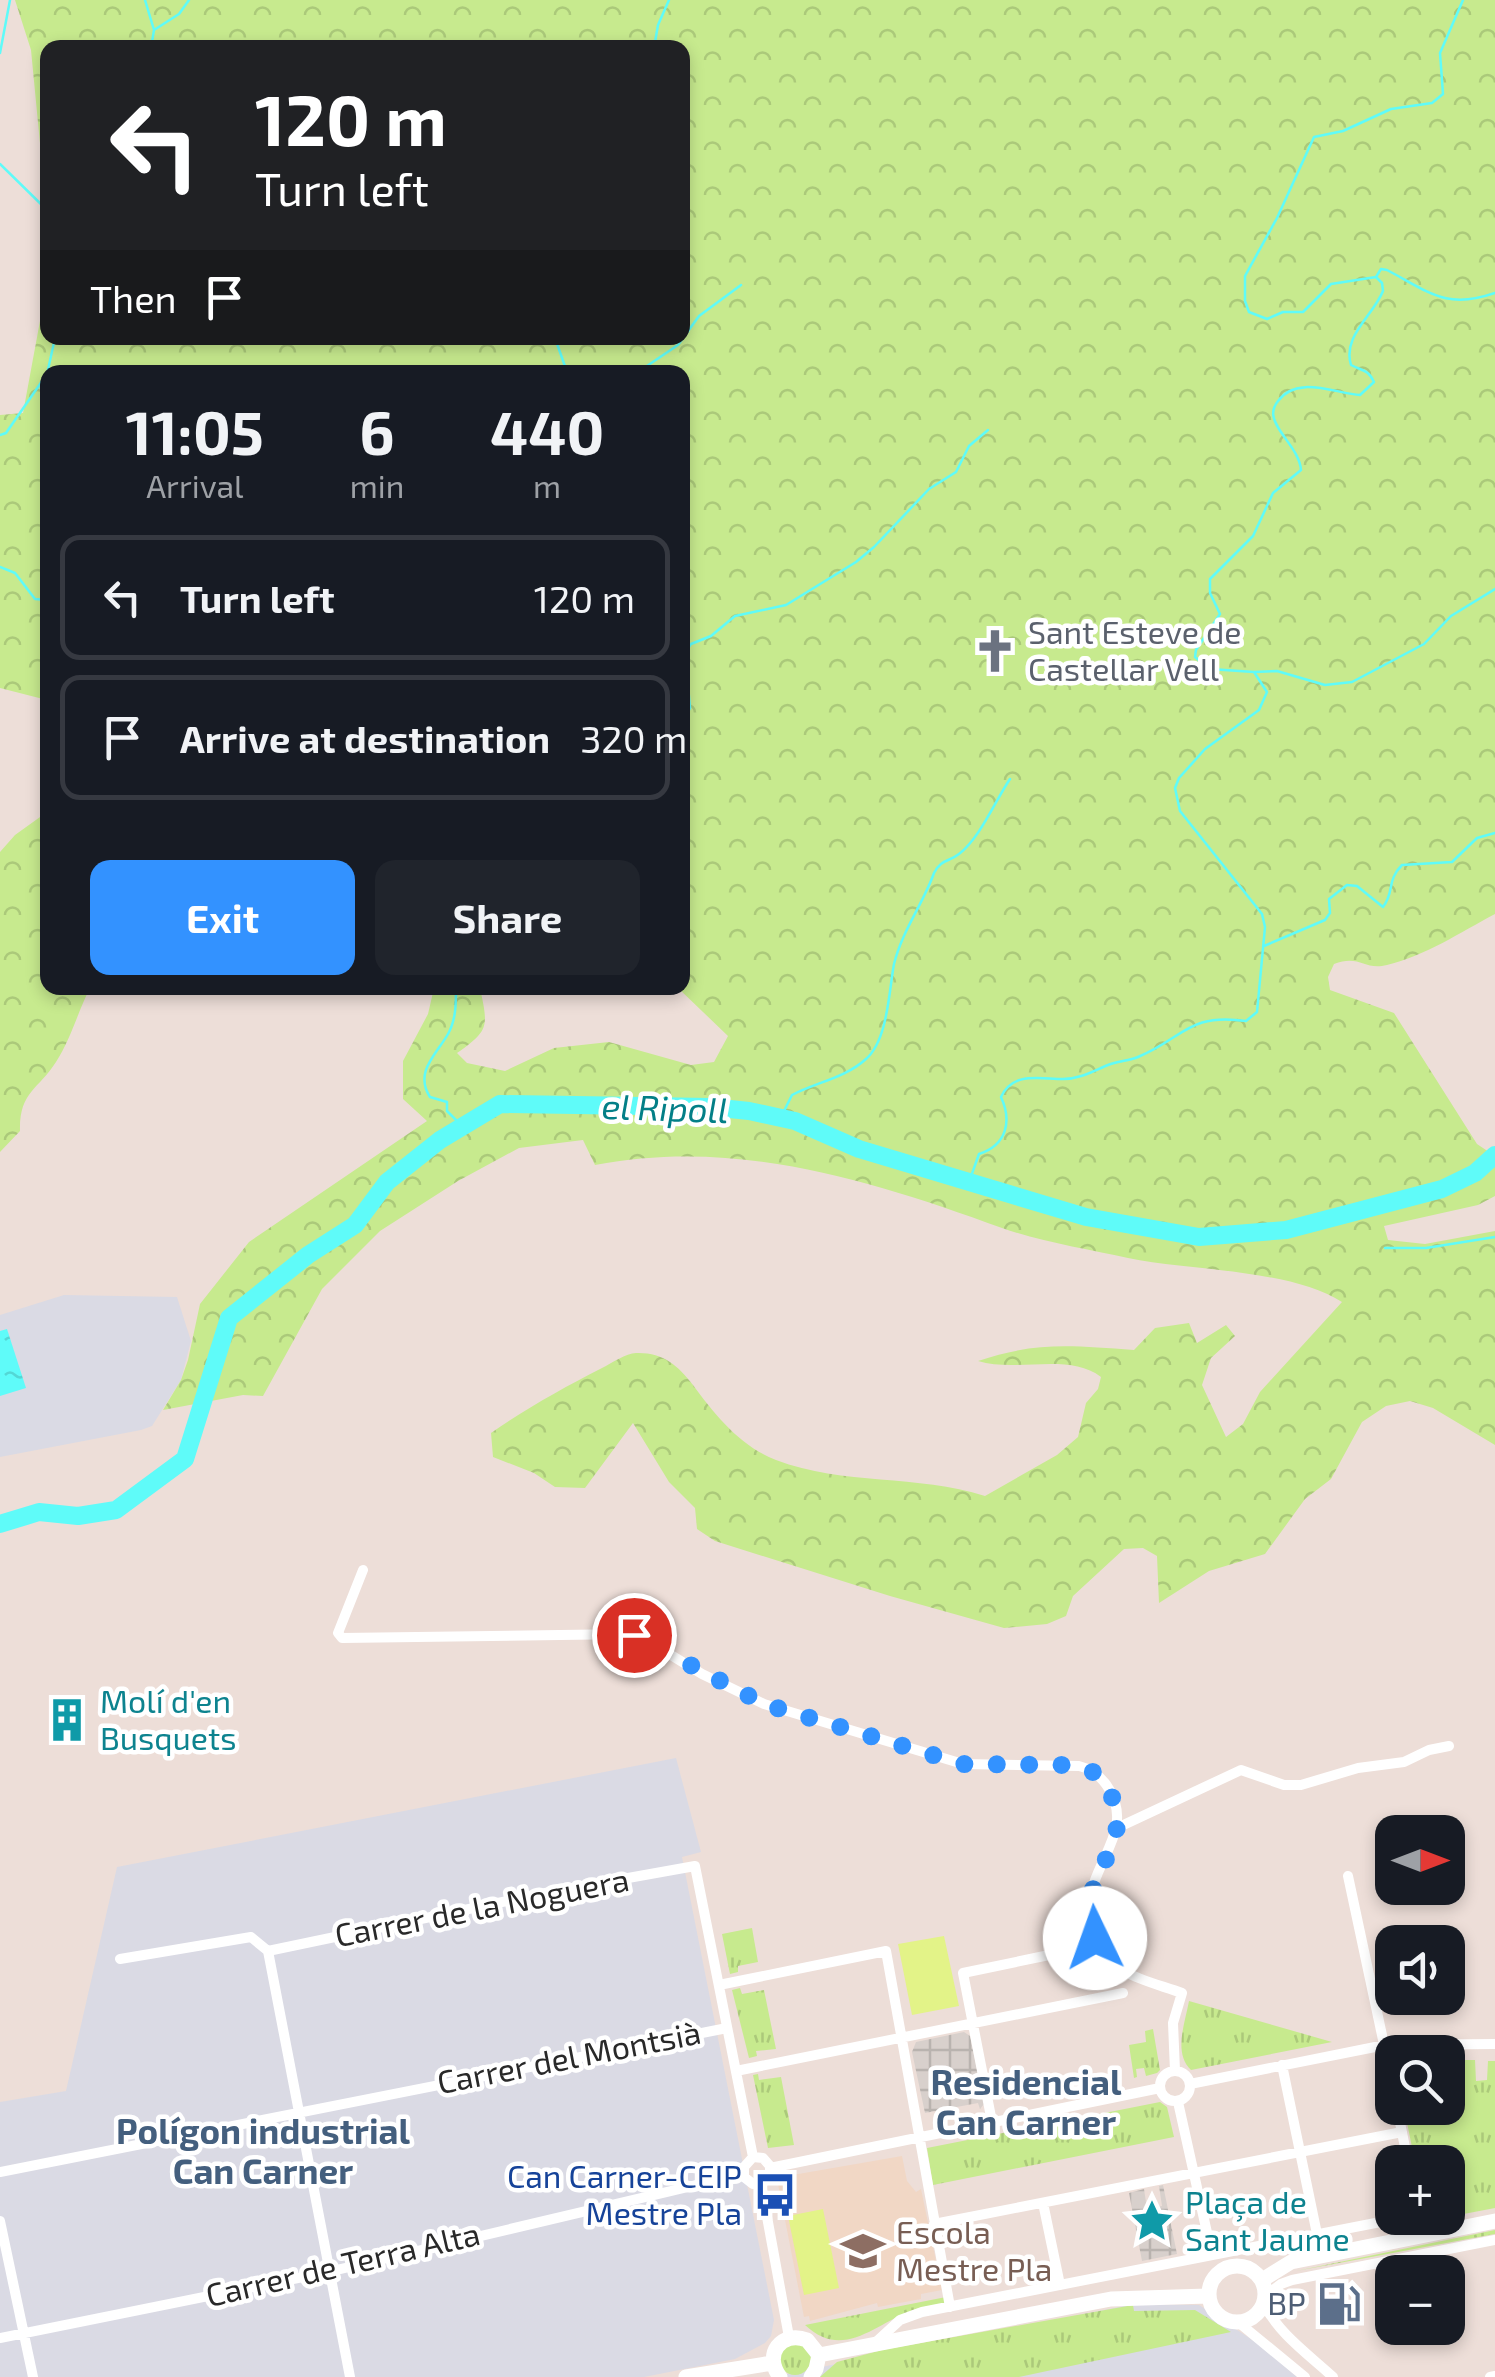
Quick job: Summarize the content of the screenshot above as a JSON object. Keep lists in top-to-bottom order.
{
  "streets": {
    "street": ["Carrer de la Noguera", "Carrer del Montsià", "Carrer de Terra Alta"]
  },
  "districts": ["Residencial Can Carner", "Polígon industrial Can Carner"],
  "water": ["el Ripoll"],
  "places": {
    "church": ["Sant Esteve de Castellar Vell"],
    "building": ["Molí d'en Busquets"],
    "bus stop": ["Can Carner-CEIP Mestre Pla"],
    "place": ["Plaça de Sant Jaume"],
    "school or university": ["Escola Mestre Pla"],
    "fuel station": ["BP"]
  },
  "north": "right",
  "page": {
    "turn": ["120 m", "Turn left"],
    "then": "Then",
    "eta": [
      "11:05",
      "Arrival",
      "6",
      "min",
      "440",
      "m"
    ],
    "list": [
      {
        "name": "Turn left",
        "value": "120 m"
      },
      {
        "name": "Arrive at destination",
        "value": "320 m"
      }
    ],
    "buttons": ["Exit", "Share"],
    "map_buttons": ["+", "−"]
  }
}
